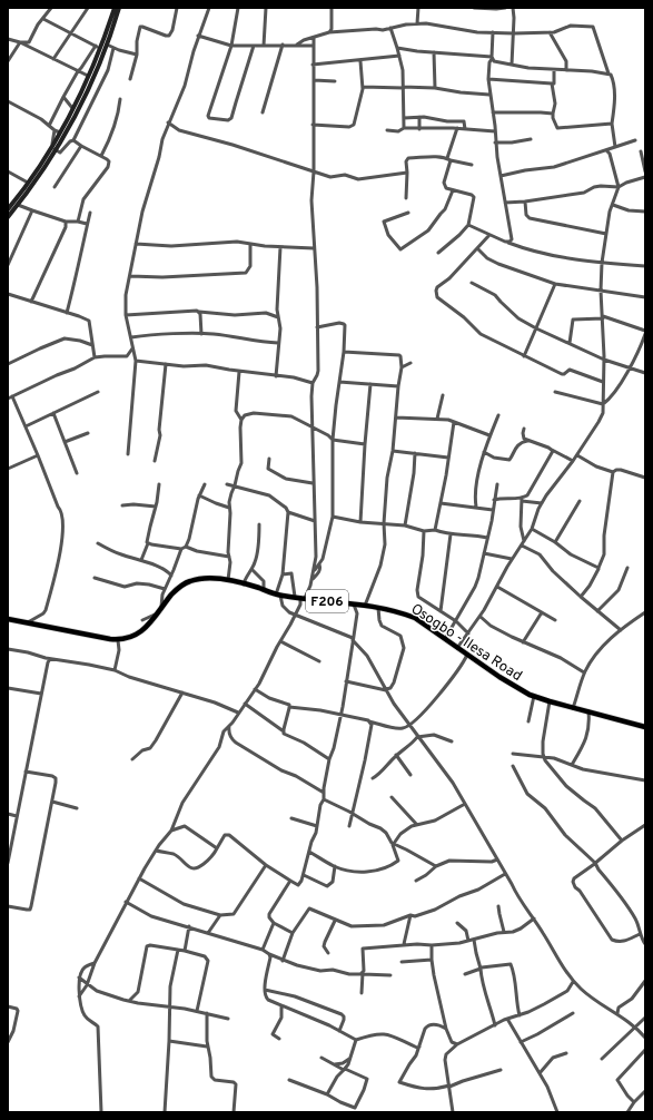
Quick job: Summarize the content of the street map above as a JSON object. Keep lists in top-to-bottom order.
{
  "streets": {
    "main road": ["F206", "Osogbo - Ilesa Road"]
  }
}
